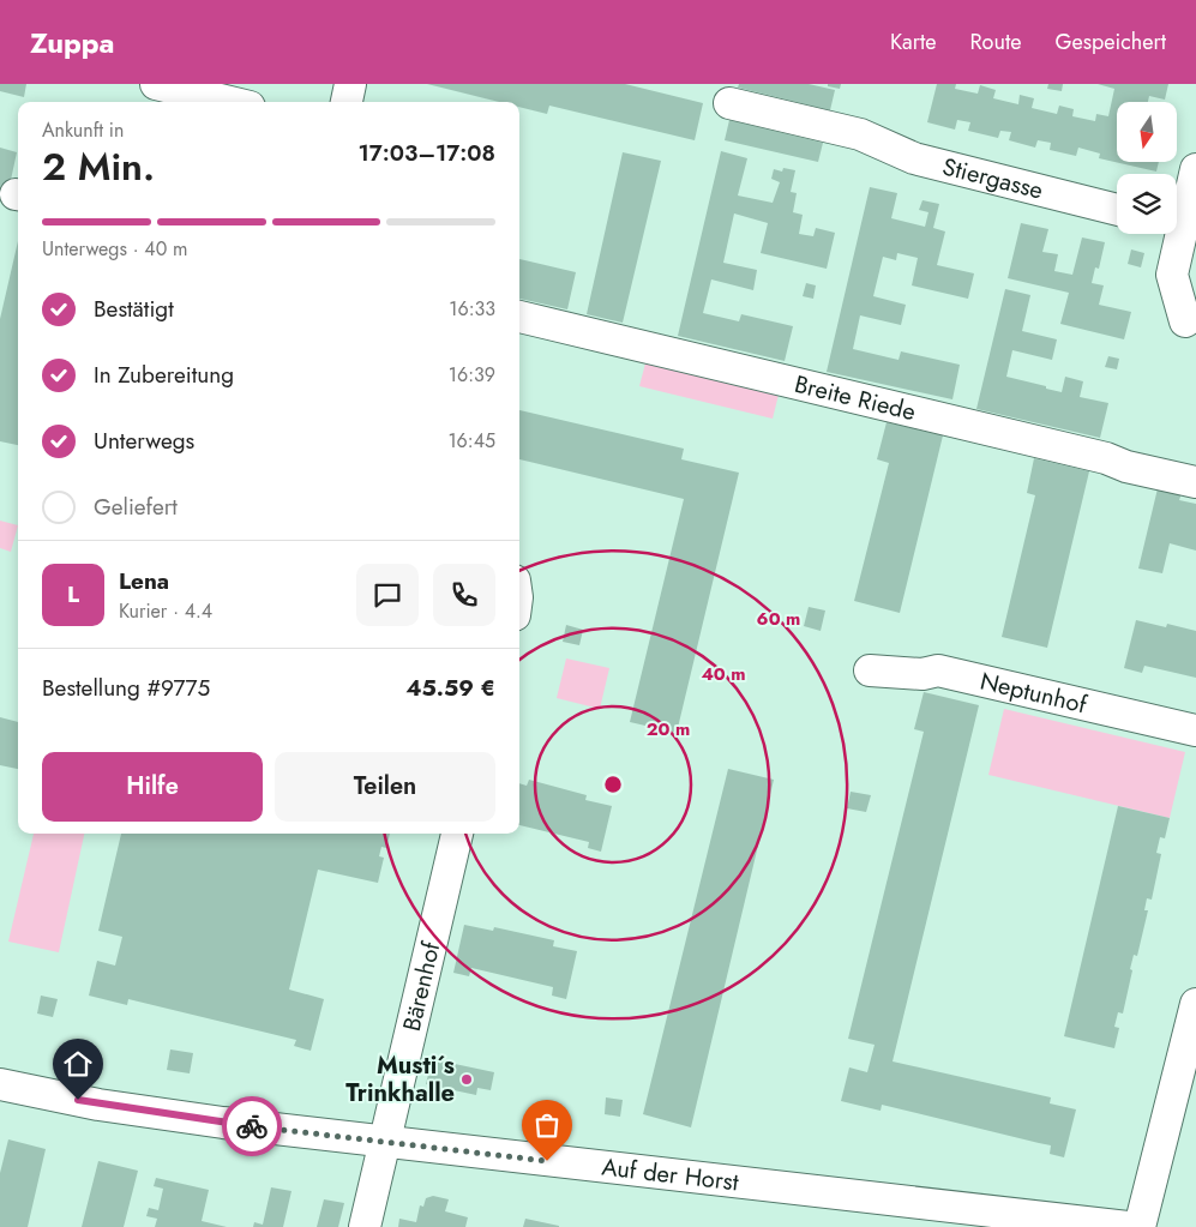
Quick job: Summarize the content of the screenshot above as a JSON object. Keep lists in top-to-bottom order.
{
  "streets": {
    "street": [
      "Stiergasse",
      "Breite Riede",
      "Neptunhof",
      "Bärenhof",
      "Auf der Horst"
    ]
  },
  "crossings": [
    ["Bärenhof", "Auf der Horst"]
  ],
  "places": ["Musti´s Trinkhalle"],
  "north": "bottom",
  "page": {
    "header": "Zuppa",
    "nav": ["Karte", "Route", "Gespeichert"],
    "heading": ["2 Min.", "Ankunft in", "17:03–17:08"],
    "panel": [
      "Lena",
      "Kurier · 4.4",
      "Bestellung #9775",
      "45.59 €"
    ],
    "bar": "Unterwegs · 40 m",
    "list": [
      ["Bestätigt", "16:33"],
      ["In Zubereitung", "16:39"],
      ["Unterwegs", "16:45"],
      "Geliefert"
    ],
    "round": "L",
    "buttons": ["Hilfe", "Teilen"]
  },
  "rings": ["60 m", "40 m", "20 m"]
}
